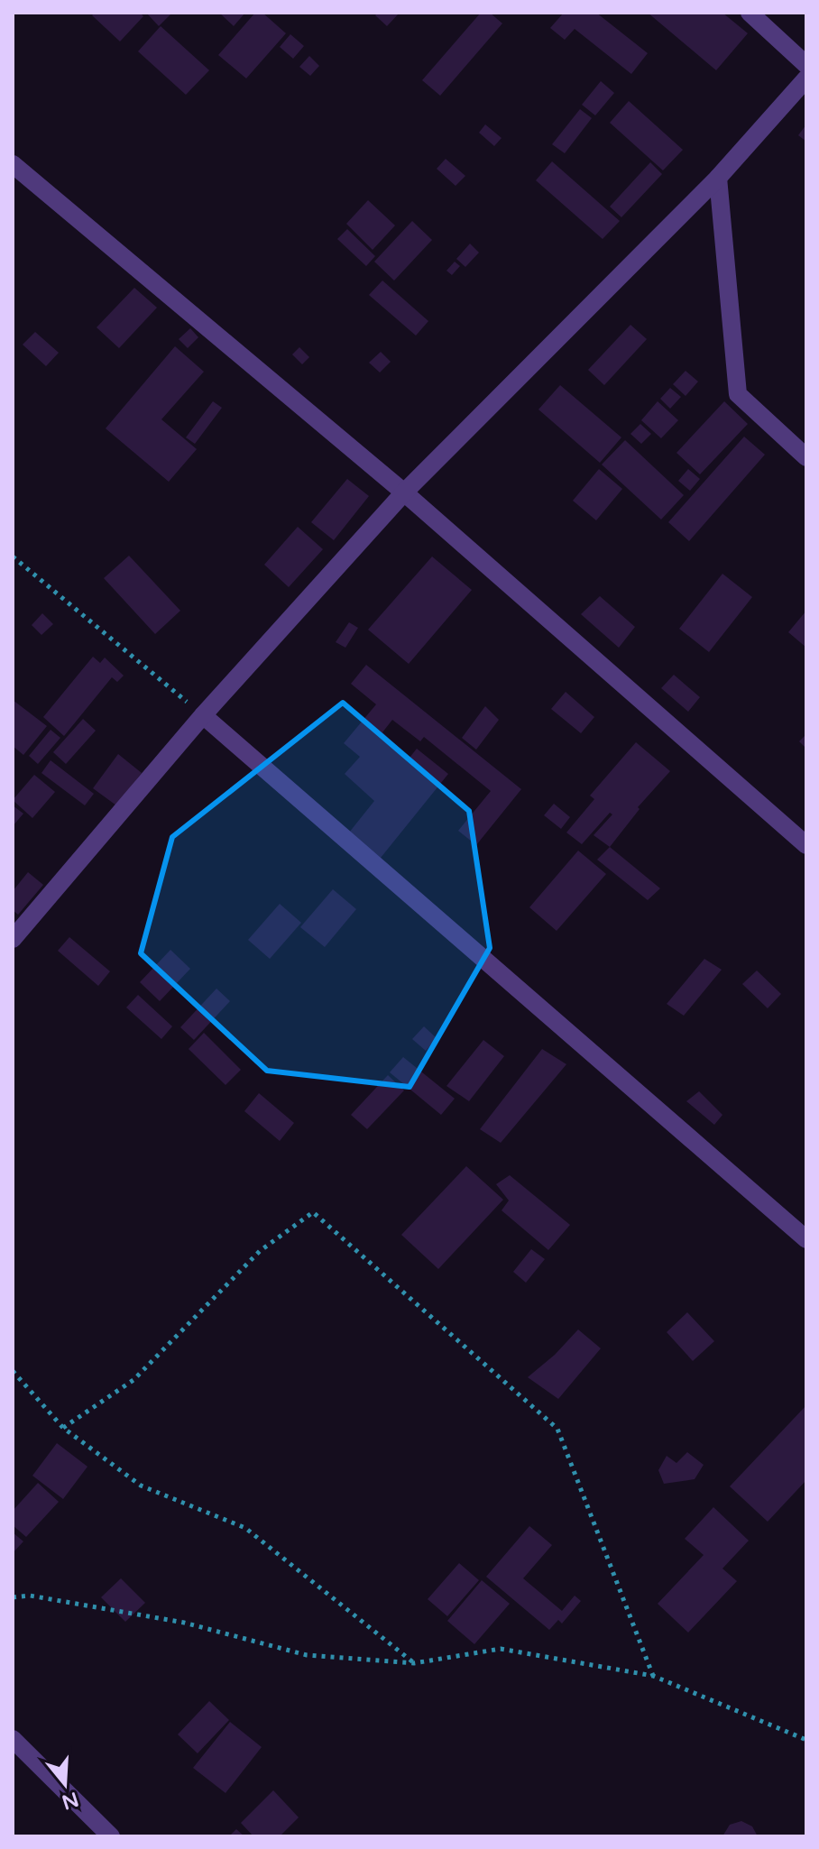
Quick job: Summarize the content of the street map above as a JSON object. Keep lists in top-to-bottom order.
{
  "north": "bottom"
}
